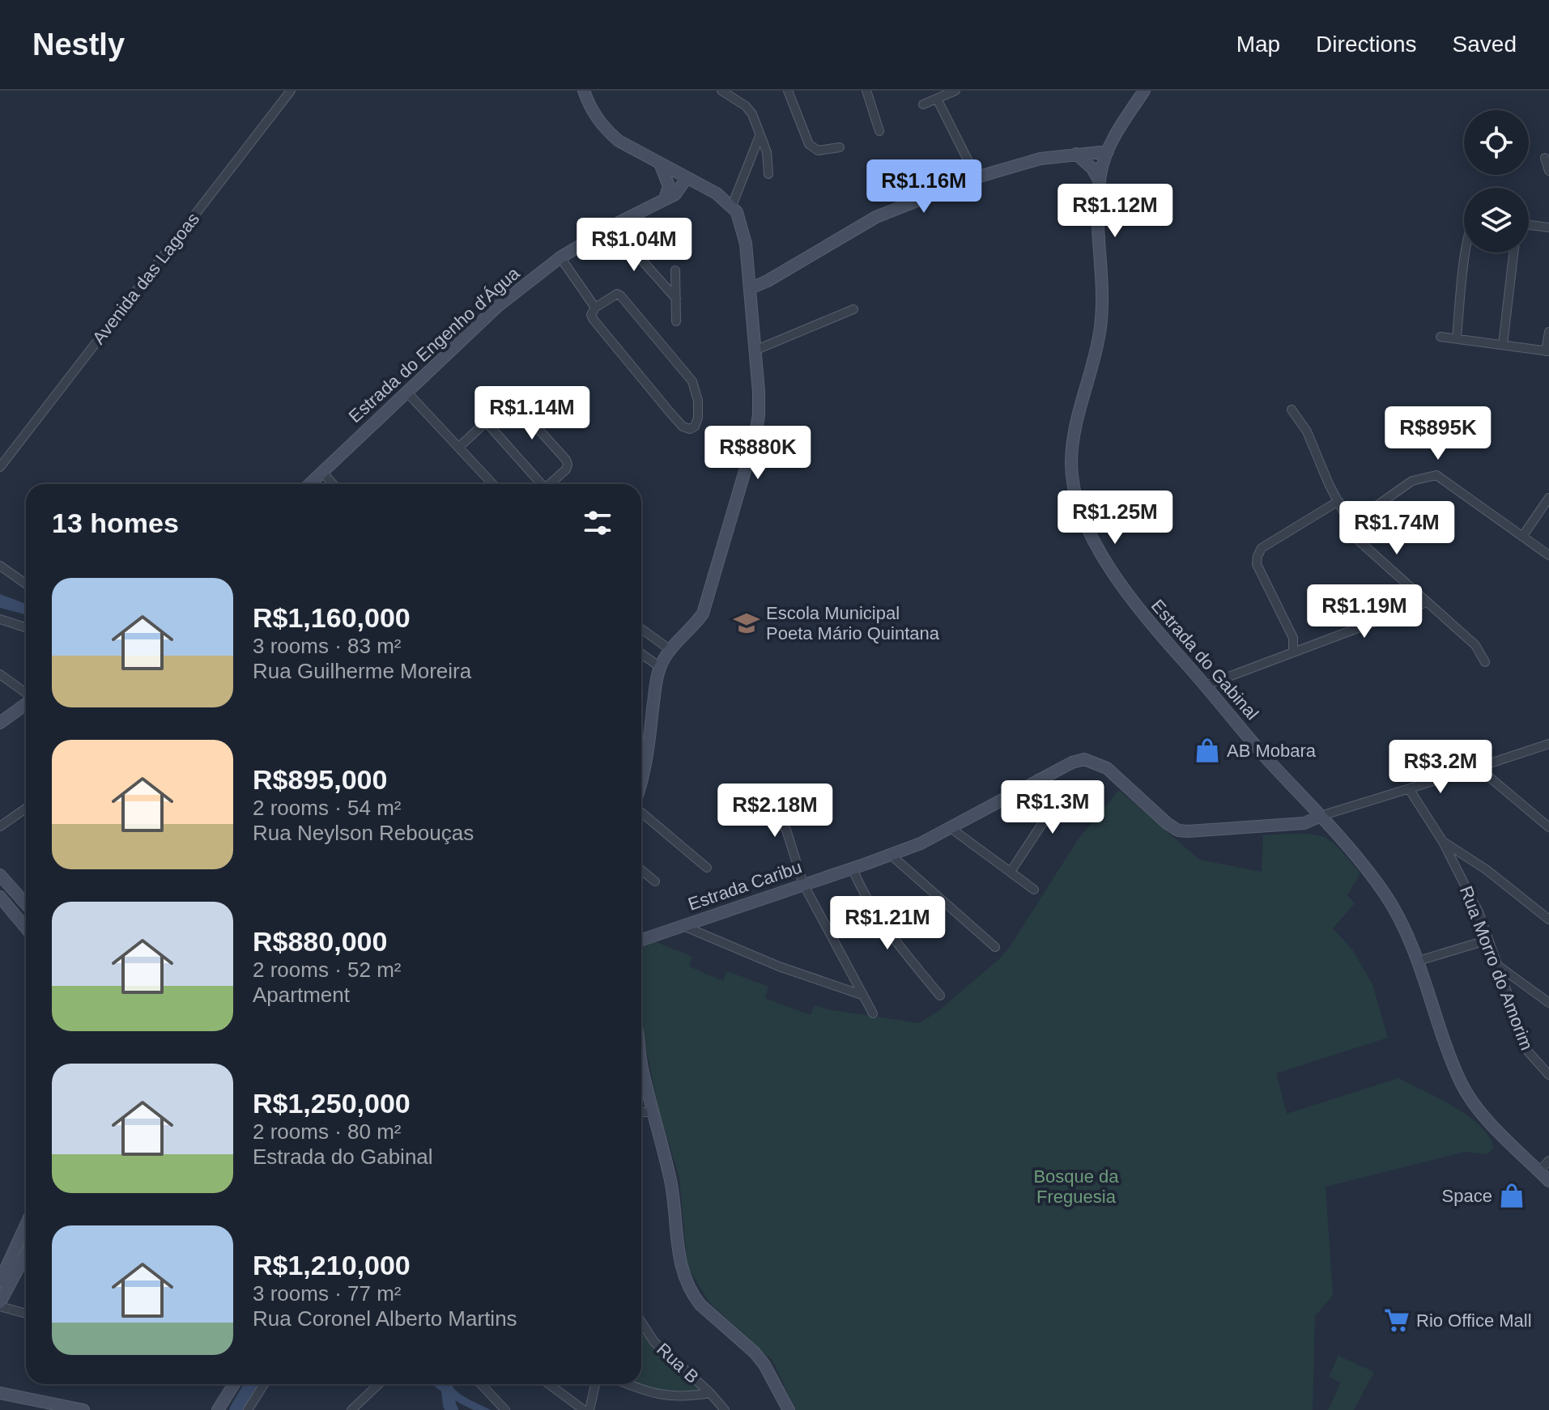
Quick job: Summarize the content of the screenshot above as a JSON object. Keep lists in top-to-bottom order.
{
  "streets": {
    "main road": ["Estrada do Engenho d'Água", "Estrada do Gabinal", "Estrada Caribu"],
    "street": ["Avenida das Lagoas", "Rua Morro do Amorim", "Rua B"]
  },
  "crossings": [
    ["Estrada do Gabinal", "Estrada Caribu"]
  ],
  "parks": ["Bosque da Freguesia"],
  "places": {
    "school or university": ["Escola Municipal Poeta Mário Quintana"],
    "shop": ["AB Mobara", "Space"],
    "supermarket": ["Rio Office Mall"]
  },
  "page": {
    "header": "Nestly",
    "nav": ["Map", "Directions", "Saved"],
    "price": [
      "R$1.16M",
      "R$1.12M",
      "R$1.04M",
      "R$1.14M",
      "R$895K",
      "R$880K",
      "R$1.25M",
      "R$1.74M",
      "R$1.19M",
      "R$3.2M",
      "R$1.3M",
      "R$2.18M",
      "R$1.21M"
    ],
    "heading": "13 homes",
    "list": [
      {
        "name": "R$1,160,000",
        "note": "3 rooms · 83 m² · Rua Guilherme Moreira"
      },
      {
        "name": "R$895,000",
        "note": "2 rooms · 54 m² · Rua Neylson Rebouças"
      },
      {
        "name": "R$880,000",
        "note": "2 rooms · 52 m² · Apartment"
      },
      {
        "name": "R$1,250,000",
        "note": "2 rooms · 80 m² · Estrada do Gabinal"
      },
      {
        "name": "R$1,210,000",
        "note": "3 rooms · 77 m² · Rua Coronel Alberto Martins"
      }
    ]
  }
}
